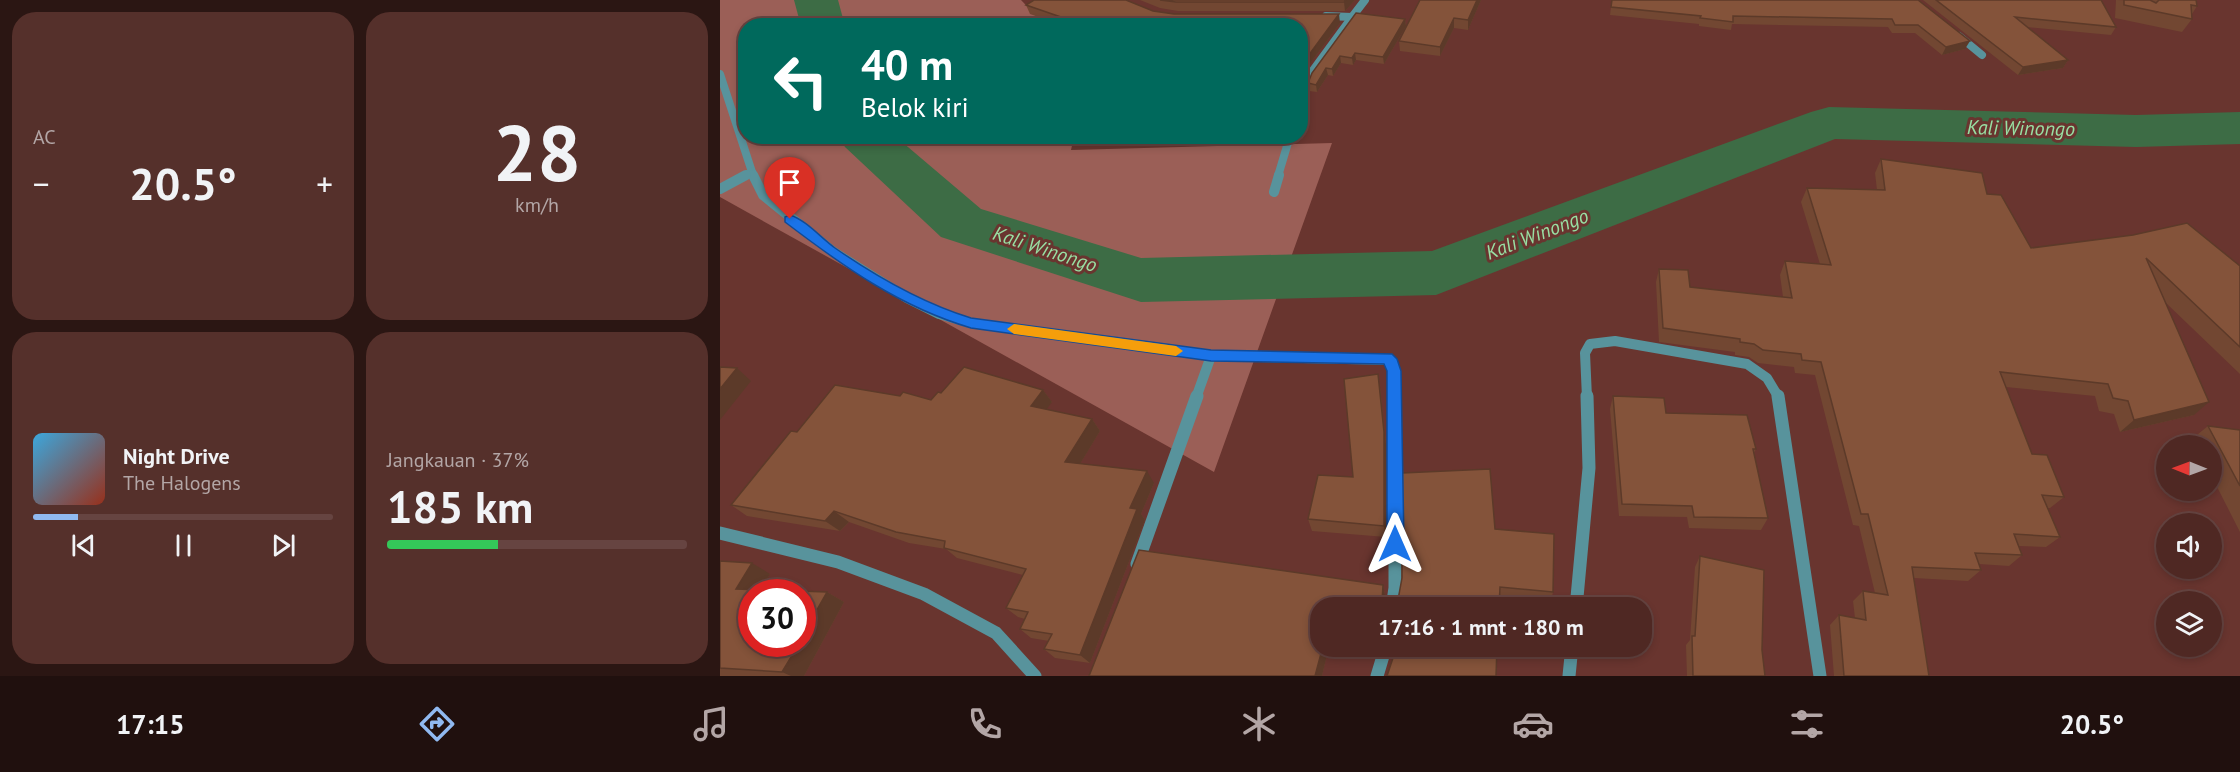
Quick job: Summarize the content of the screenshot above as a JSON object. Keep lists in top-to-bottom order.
{
  "water": ["Kali Winongo"],
  "north": "left",
  "page": {
    "tile": [
      "AC",
      ["28", "km/h"],
      ["Jangkauan · 37%", "185 km"]
    ],
    "turn": ["40 m", "Belok kiri"],
    "heat": ["−", "20.5°", "+"],
    "song": ["Night Drive", "The Halogens"],
    "limit": "30",
    "trip": "17:16 · 1 mnt · 180 m",
    "tabs": ["17:15", "20.5°"]
  }
}
